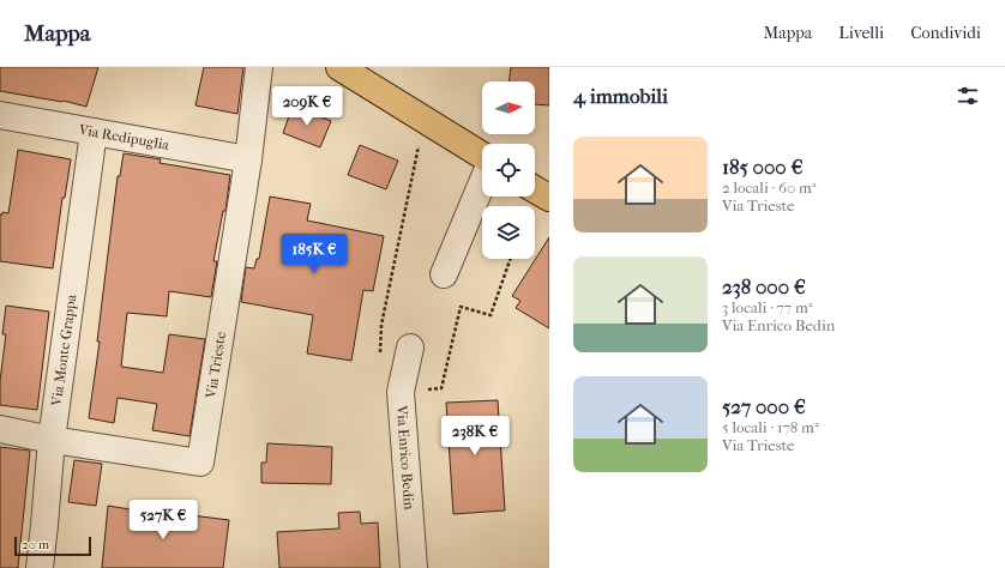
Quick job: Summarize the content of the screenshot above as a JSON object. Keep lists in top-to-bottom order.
{
  "streets": {
    "street": [
      "Via Redipuglia",
      "Via Monte Grappa",
      "Via Trieste",
      "Via Enrico Bedin"
    ]
  },
  "crossings": [
    ["Via Redipuglia", "Via Monte Grappa"],
    ["Via Redipuglia", "Via Trieste"],
    ["Via Monte Grappa", "Via Trieste"]
  ],
  "scale_bar": "20 m",
  "north": "right",
  "page": {
    "header": "Mappa",
    "nav": ["Mappa", "Livelli", "Condividi"],
    "heading": "4 immobili",
    "price": [
      "209K €",
      "185K €",
      "238K €",
      "527K €"
    ],
    "list": [
      {
        "name": "185 000 €",
        "note": "2 locali · 60 m² · Via Trieste"
      },
      {
        "name": "238 000 €",
        "note": "3 locali · 77 m² · Via Enrico Bedin"
      },
      {
        "name": "527 000 €",
        "note": "5 locali · 178 m² · Via Trieste"
      }
    ],
    "scale": "20 m"
  }
}
